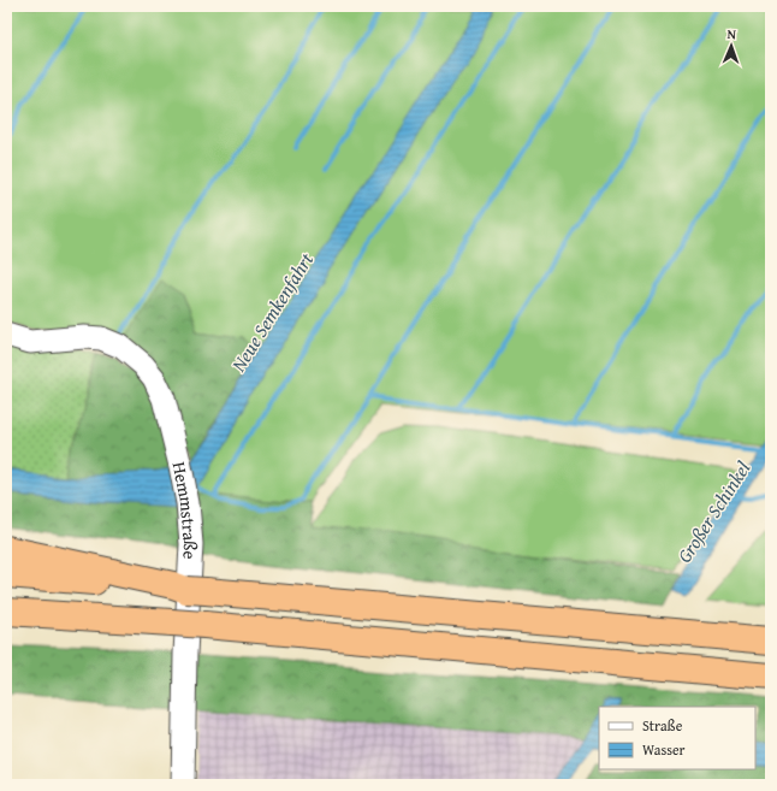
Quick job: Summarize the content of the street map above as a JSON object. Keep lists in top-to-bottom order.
{
  "streets": {
    "street": ["Hemmstraße"]
  },
  "water": ["Neue Semkenfahrt", "Großer Schinkel"],
  "legend": ["Straße", "Wasser"],
  "north": "top"
}
